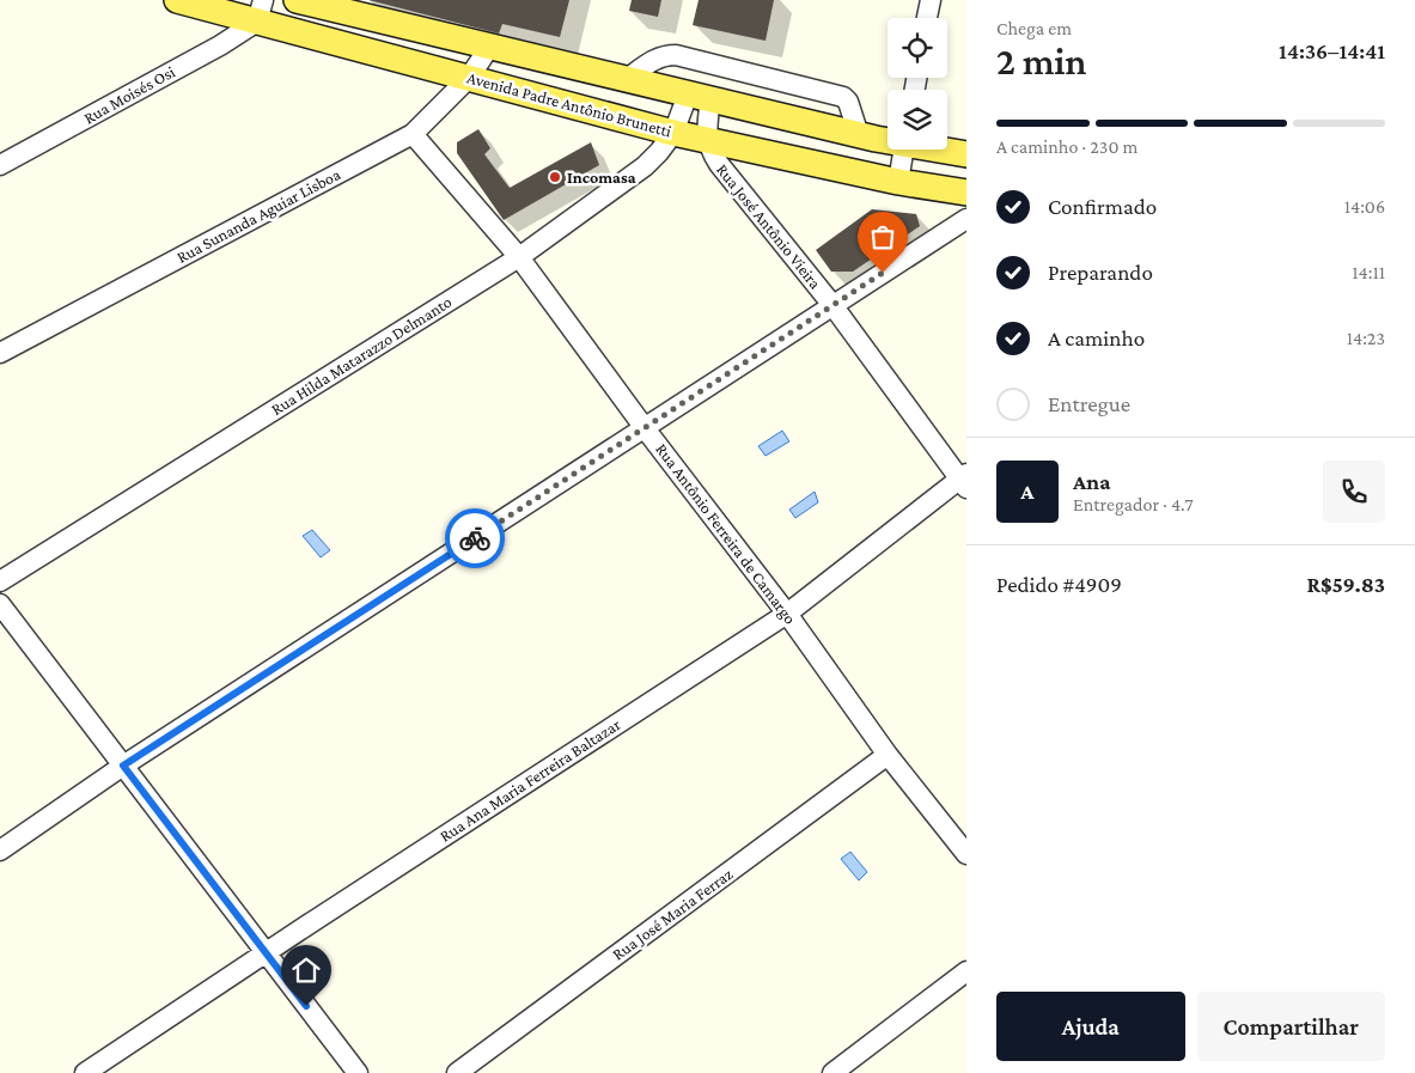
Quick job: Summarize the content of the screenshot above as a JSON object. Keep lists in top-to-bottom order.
{
  "streets": {
    "main road": ["Avenida Padre Antônio Brunetti"],
    "street": [
      "Rua Moisés Osi",
      "Rua Sunanda Aguiar Lisboa",
      "Rua José Antônio Vieira",
      "Rua Hilda Matarazzo Delmanto",
      "Rua Antônio Ferreira de Camargo",
      "Rua Ana Maria Ferreira Baltazar",
      "Rua José Maria Ferraz"
    ]
  },
  "crossings": [
    ["Rua Moisés Osi", "Avenida Padre Antônio Brunetti"],
    ["Avenida Padre Antônio Brunetti", "Rua Sunanda Aguiar Lisboa"],
    ["Avenida Padre Antônio Brunetti", "Rua José Antônio Vieira"],
    ["Avenida Padre Antônio Brunetti", "Rua Hilda Matarazzo Delmanto"],
    ["Rua Sunanda Aguiar Lisboa", "Rua Antônio Ferreira de Camargo"],
    ["Rua José Antônio Vieira", "Rua Ana Maria Ferreira Baltazar"],
    ["Rua Hilda Matarazzo Delmanto", "Rua Antônio Ferreira de Camargo"],
    ["Rua Antônio Ferreira de Camargo", "Rua Ana Maria Ferreira Baltazar"],
    ["Rua Antônio Ferreira de Camargo", "Rua José Maria Ferraz"]
  ],
  "places": ["Incomasa"],
  "page": {
    "heading": ["2 min", "Chega em", "14:36–14:41"],
    "panel": [
      "Ana",
      "Entregador · 4.7",
      "Pedido #4909",
      "R$59.83"
    ],
    "bar": "A caminho · 230 m",
    "list": [
      ["Confirmado", "14:06"],
      ["Preparando", "14:11"],
      ["A caminho", "14:23"],
      "Entregue"
    ],
    "round": "A",
    "buttons": ["Ajuda", "Compartilhar"]
  }
}
